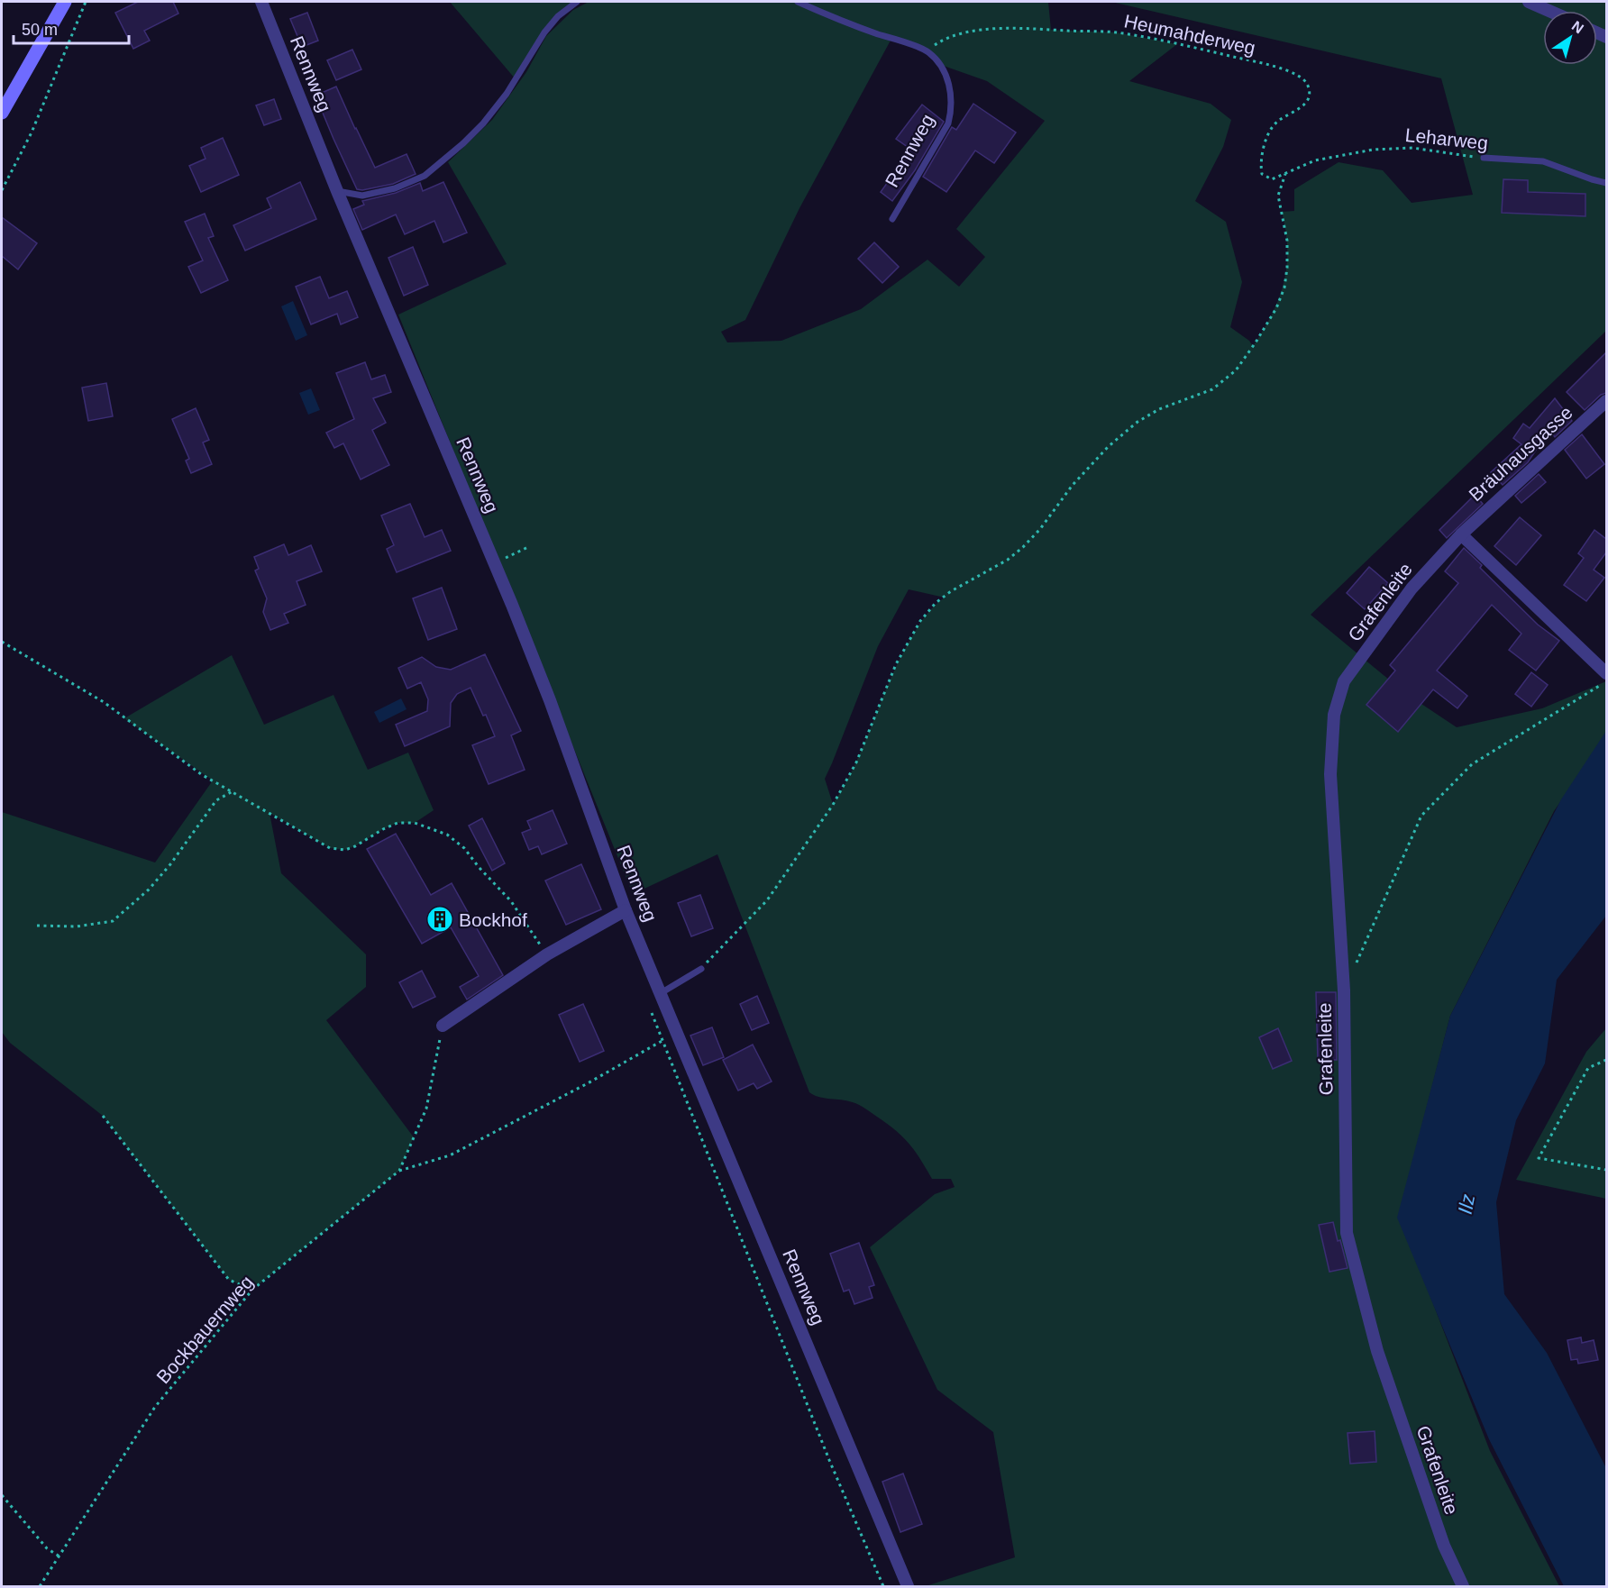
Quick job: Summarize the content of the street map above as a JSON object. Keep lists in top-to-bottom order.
{
  "streets": {
    "street": ["Rennweg", "Bräuhausgasse", "Grafenleite"],
    "lane": ["Leharweg"],
    "path": ["Heumahderweg", "Bockbauernweg"]
  },
  "crossings": [
    ["Heumahderweg", "Rennweg"],
    ["Heumahderweg", "Leharweg"],
    ["Bräuhausgasse", "Grafenleite"]
  ],
  "water": ["Ilz"],
  "places": {
    "building": ["Bockhof"]
  },
  "scale_bar": "50 m",
  "north": "top right"
}
